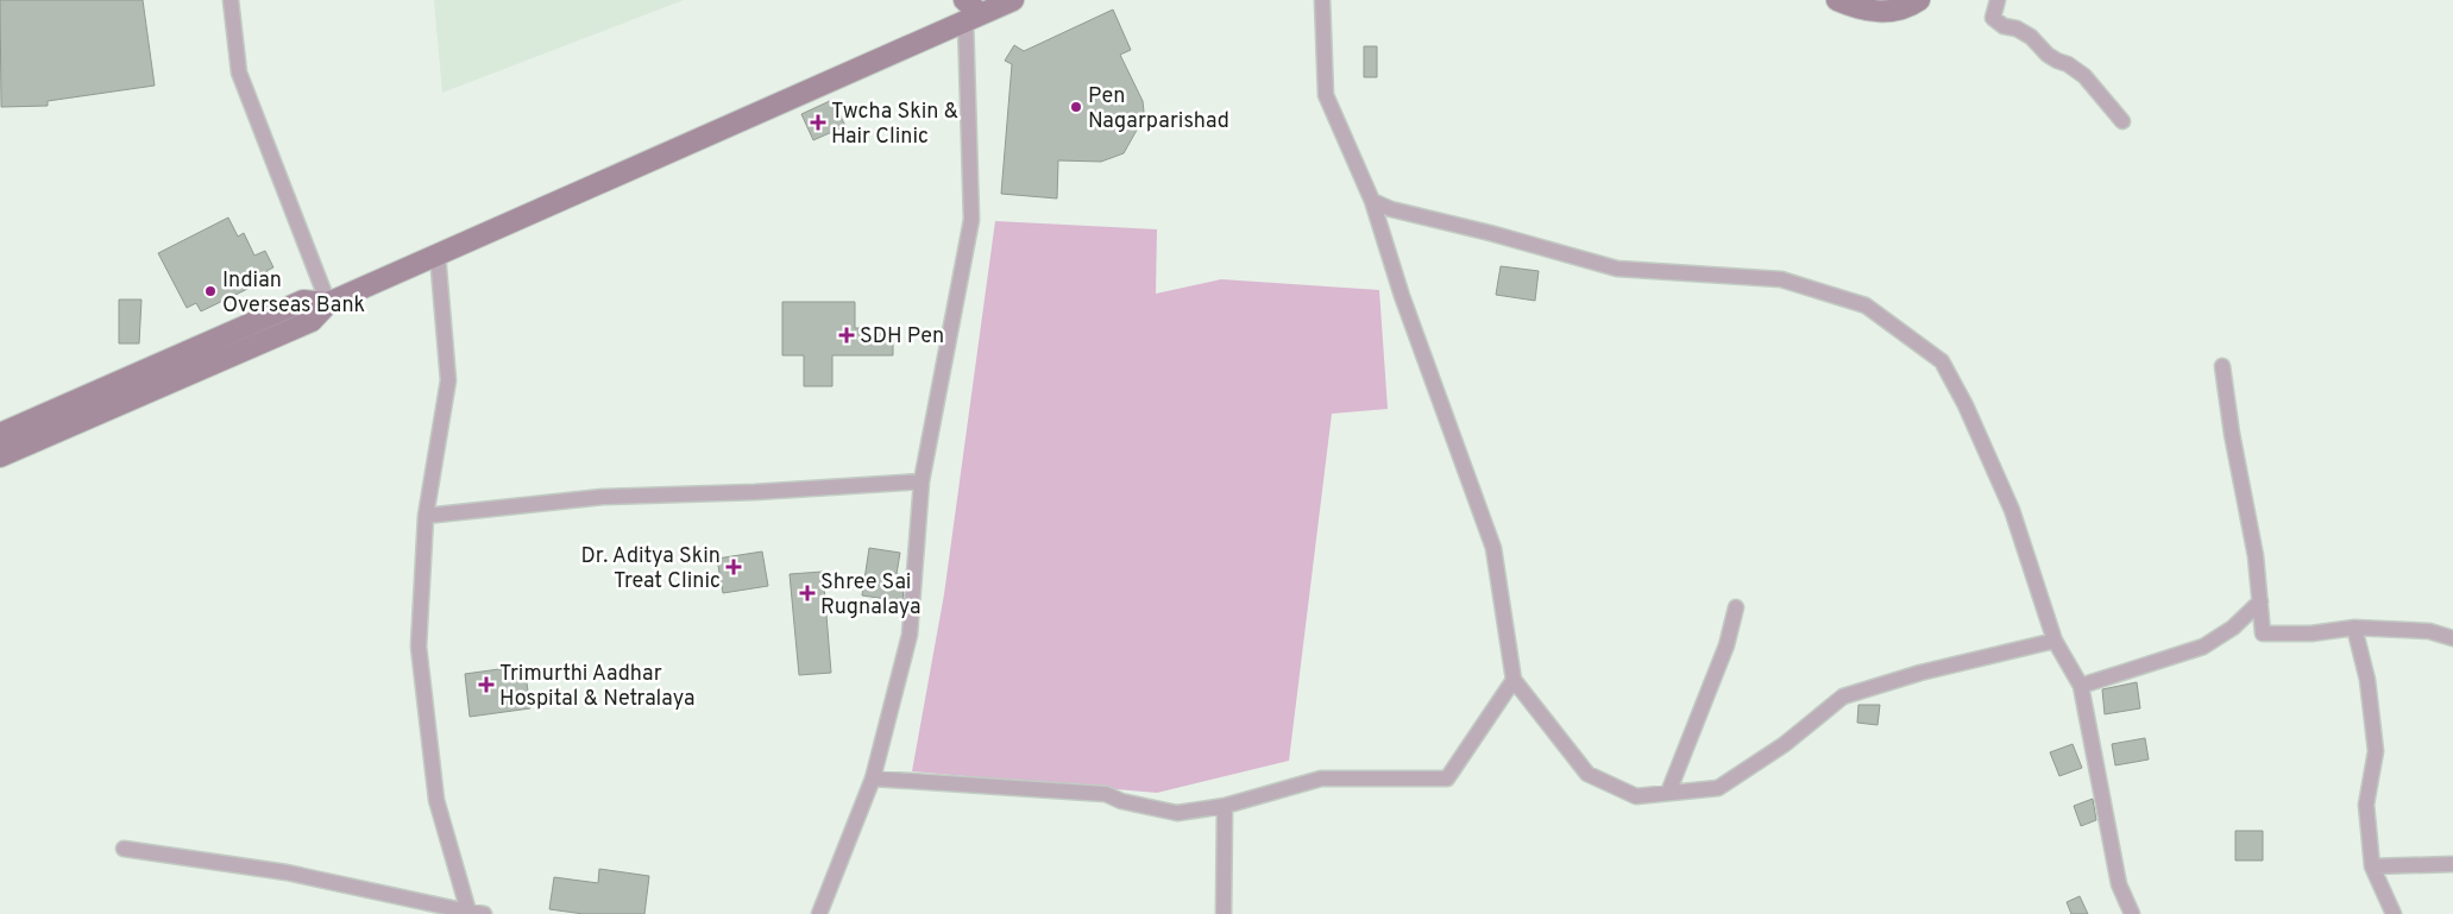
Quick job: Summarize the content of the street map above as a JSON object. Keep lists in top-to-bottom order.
{
  "places": {
    "other": ["Pen Nagarparishad", "Indian Overseas Bank"],
    "health": [
      "Twcha Skin & Hair Clinic",
      "SDH Pen",
      "Dr. Aditya Skin Treat Clinic",
      "Shree Sai Rugnalaya",
      "Trimurthi Aadhar Hospital & Netralaya"
    ]
  }
}
